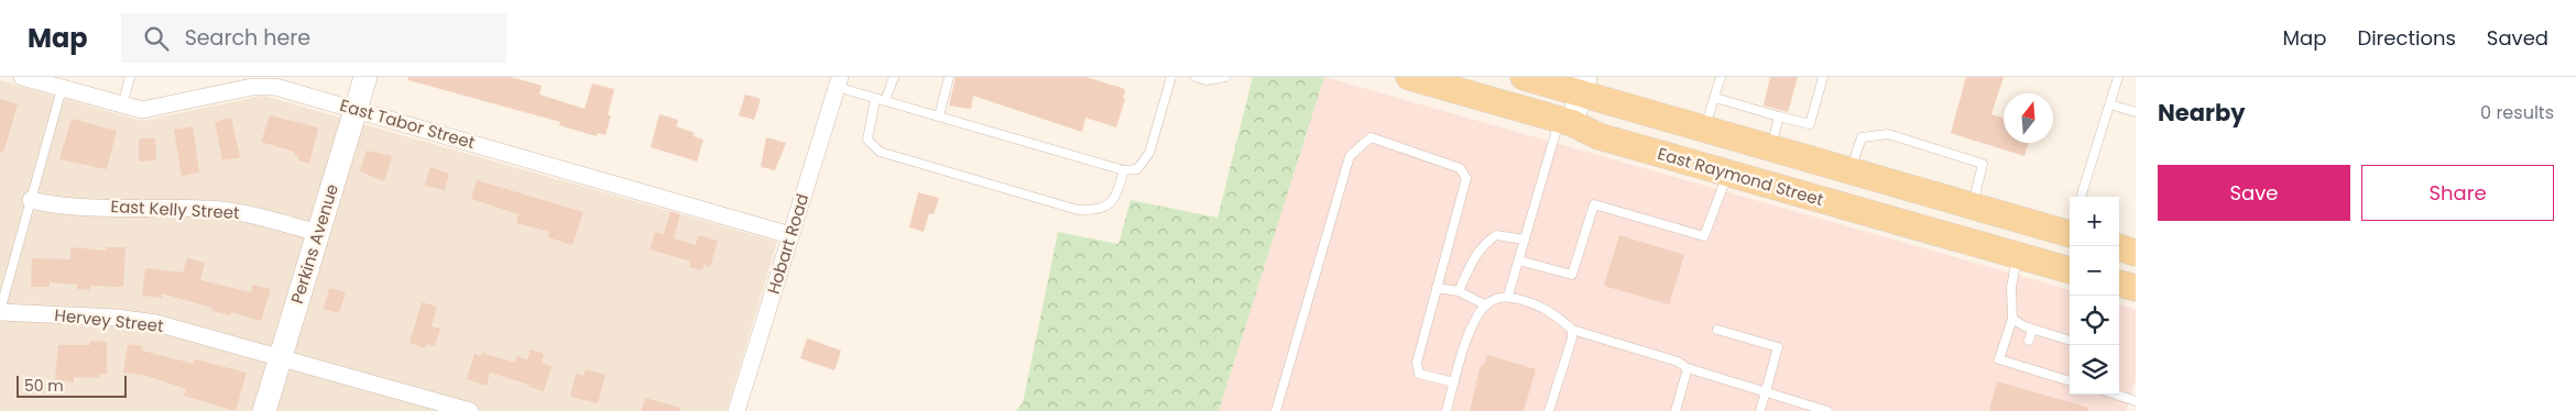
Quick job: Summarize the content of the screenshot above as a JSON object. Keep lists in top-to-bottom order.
{
  "streets": {
    "main road": ["East Raymond Street"],
    "street": [
      "East Tabor Street",
      "East Kelly Street",
      "Perkins Avenue",
      "Hobart Road",
      "Hervey Street"
    ]
  },
  "crossings": [
    ["East Tabor Street", "Perkins Avenue"],
    ["East Tabor Street", "Hobart Road"],
    ["East Kelly Street", "Perkins Avenue"],
    ["Perkins Avenue", "Hervey Street"]
  ],
  "scale_bar": "50 m",
  "north": "top",
  "page": {
    "header": "Map",
    "search": "Search here",
    "nav": ["Map", "Directions", "Saved"],
    "heading": ["Nearby", "0 results"],
    "buttons": ["Save", "Share"],
    "map_buttons": ["+", "−"],
    "scale": "50 m"
  }
}
